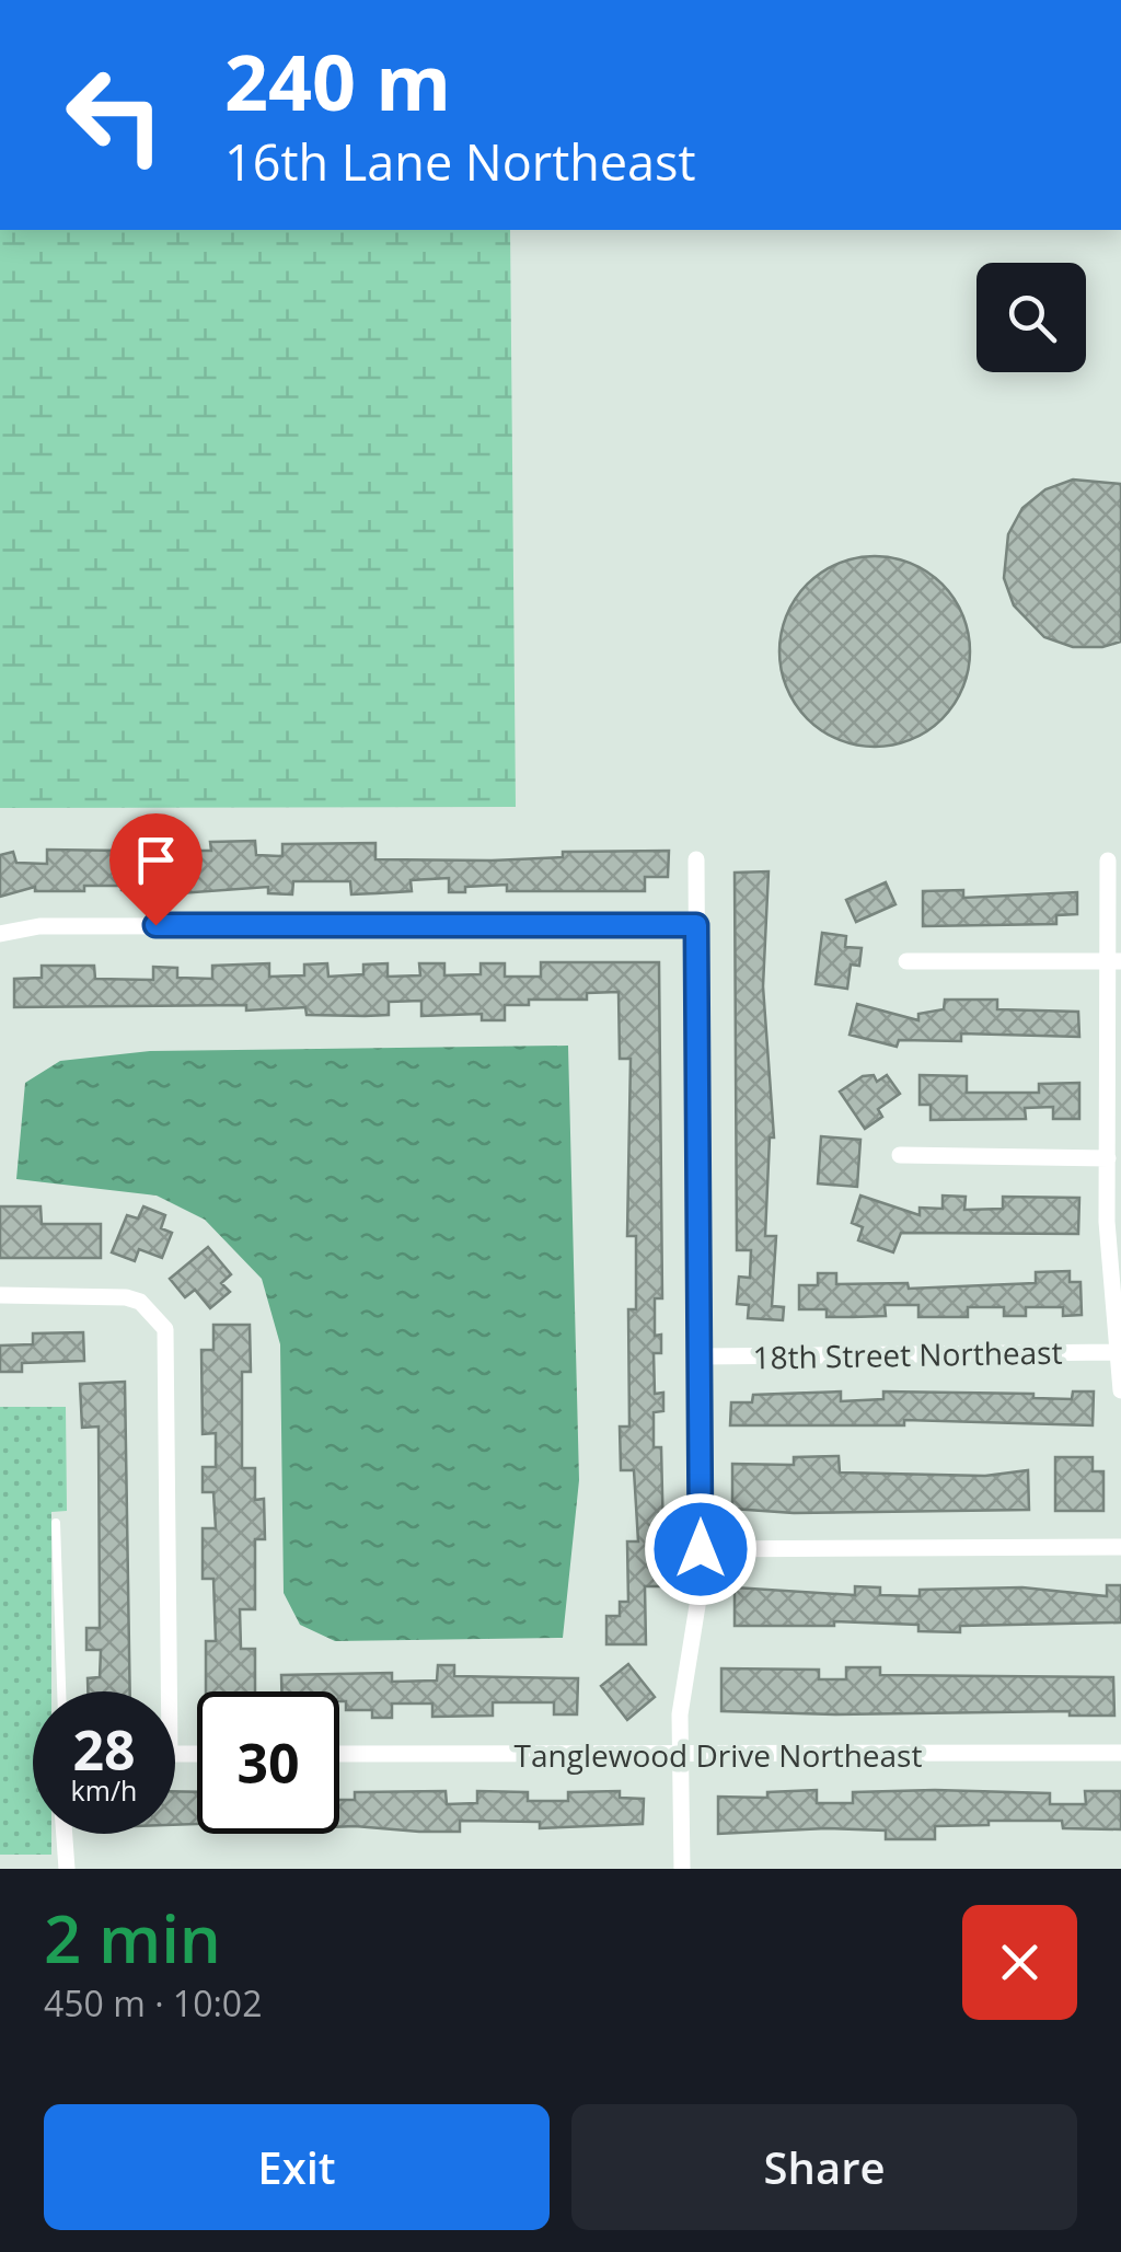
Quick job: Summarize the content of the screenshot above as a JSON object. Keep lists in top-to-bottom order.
{
  "streets": {
    "street": ["18th Street Northeast", "Tanglewood Drive Northeast"]
  },
  "page": {
    "turn": ["240 m", "16th Lane Northeast"],
    "speed": "28 km/h",
    "limit": "30",
    "heading": ["2 min", "450 m · 10:02"],
    "buttons": ["Exit", "Share"]
  }
}
